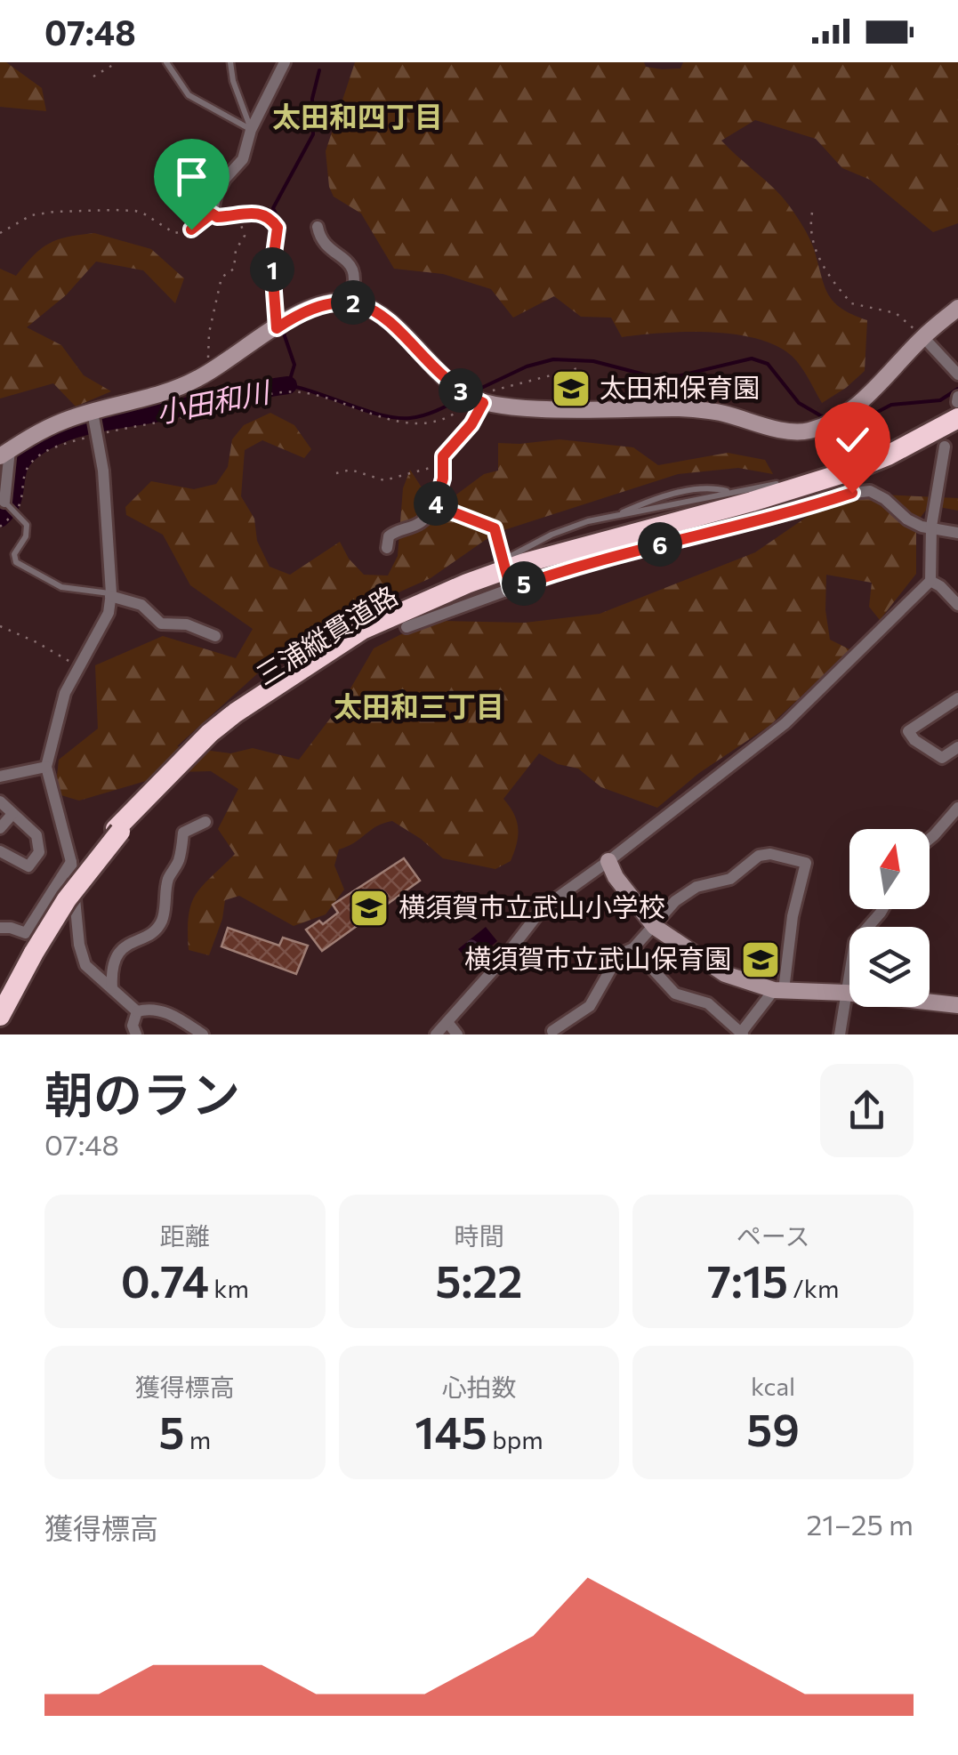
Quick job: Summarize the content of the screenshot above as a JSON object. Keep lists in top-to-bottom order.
{
  "streets": {
    "highway": ["三浦縦貫道路"]
  },
  "districts": ["太田和四丁目", "太田和三丁目"],
  "water": ["小田和川"],
  "places": {
    "school or university": ["太田和保育園", "横須賀市立武山小学校", "横須賀市立武山保育園"]
  },
  "north": "top",
  "page": {
    "status": "07:48",
    "pins": [
      "1",
      "2",
      "3",
      "4",
      "6",
      "5"
    ],
    "heading": ["朝のラン", "07:48"],
    "stats": [
      ["距離", "0.74 km"],
      ["時間", "5:22"],
      ["ペース", "7:15 /km"],
      ["獲得標高", "5 m"],
      ["心拍数", "145 bpm"],
      ["kcal", "59"]
    ],
    "chart": ["獲得標高", "21–25 m"]
  }
}
